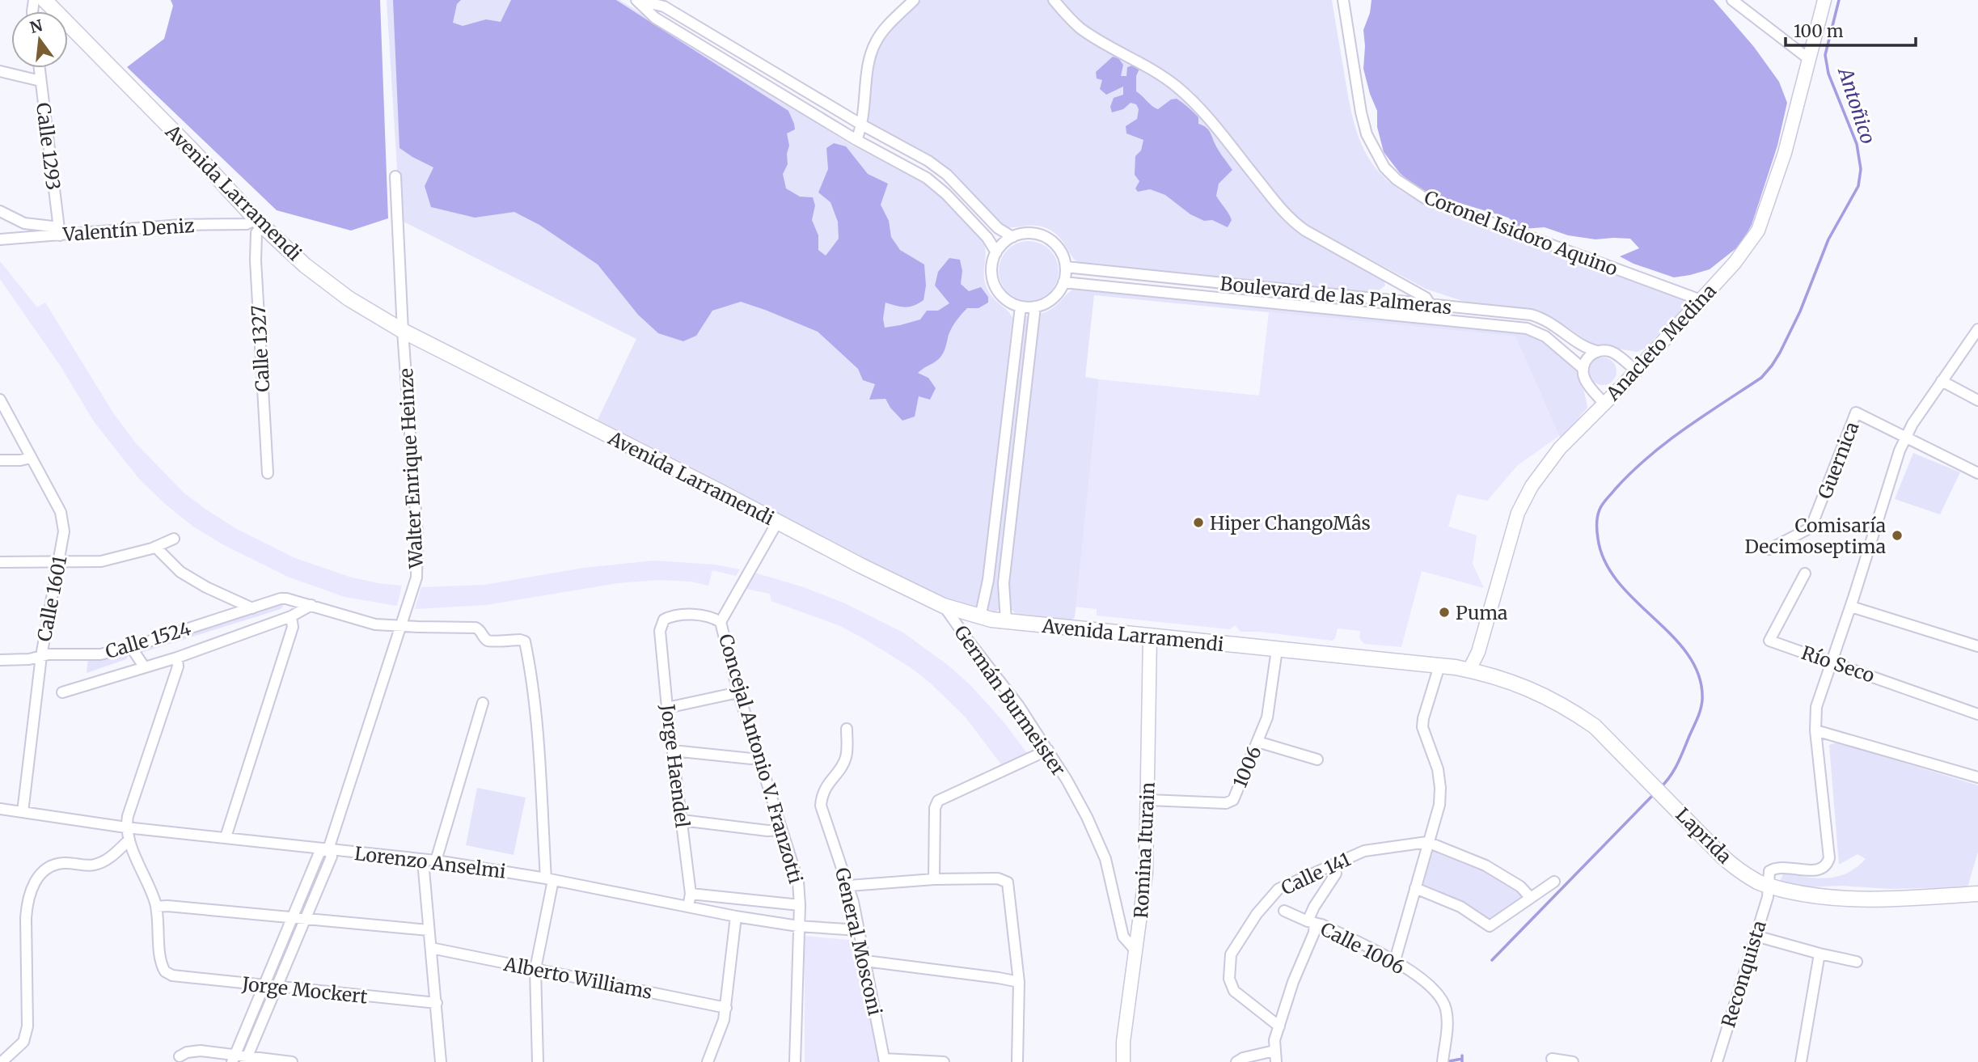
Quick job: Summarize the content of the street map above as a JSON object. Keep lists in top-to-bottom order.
{
  "streets": {
    "main road": ["Avenida Larramendi", "Laprida"],
    "street": [
      "Calle 1293",
      "Valentín Deniz",
      "Coronel Isidoro Aquino",
      "Boulevard de las Palmeras",
      "Anacleto Medina",
      "Calle 1327",
      "Guernica",
      "Walter Enrique Heinze",
      "Calle 1601",
      "Calle 1524",
      "Río Seco",
      "Germán Burmeister",
      "Concejal Antonio V. Franzotti",
      "Jorge Haendel",
      "1006",
      "Romina Iturain",
      "Lorenzo Anselmi",
      "Calle 141",
      "General Mosconi",
      "Calle 1006",
      "Reconquista",
      "Alberto Williams",
      "Jorge Mockert"
    ]
  },
  "crossings": [
    ["Calle 1293", "Valentín Deniz"],
    ["Avenida Larramendi", "Valentín Deniz"],
    ["Avenida Larramendi", "Anacleto Medina"],
    ["Avenida Larramendi", "Calle 1327"],
    ["Avenida Larramendi", "Walter Enrique Heinze"],
    ["Avenida Larramendi", "Germán Burmeister"],
    ["Avenida Larramendi", "1006"],
    ["Avenida Larramendi", "Laprida"],
    ["Avenida Larramendi", "Romina Iturain"],
    ["Valentín Deniz", "Calle 1327"],
    ["Coronel Isidoro Aquino", "Anacleto Medina"],
    ["Boulevard de las Palmeras", "Anacleto Medina"],
    ["Anacleto Medina", "Laprida"],
    ["Walter Enrique Heinze", "Lorenzo Anselmi"],
    ["Calle 1601", "Calle 1524"],
    ["Calle 1601", "Lorenzo Anselmi"],
    ["Germán Burmeister", "Romina Iturain"],
    ["Concejal Antonio V. Franzotti", "Jorge Haendel"],
    ["Concejal Antonio V. Franzotti", "Lorenzo Anselmi"],
    ["Jorge Haendel", "Lorenzo Anselmi"],
    ["1006", "Romina Iturain"],
    ["Laprida", "Reconquista"],
    ["Lorenzo Anselmi", "General Mosconi"],
    ["Calle 141", "Calle 1006"]
  ],
  "water": ["Antoñico"],
  "places": ["Hiper ChangoMâs", "Comisaría Decimoseptima", "Puma"],
  "scale_bar": "100 m",
  "north": "top"
}
